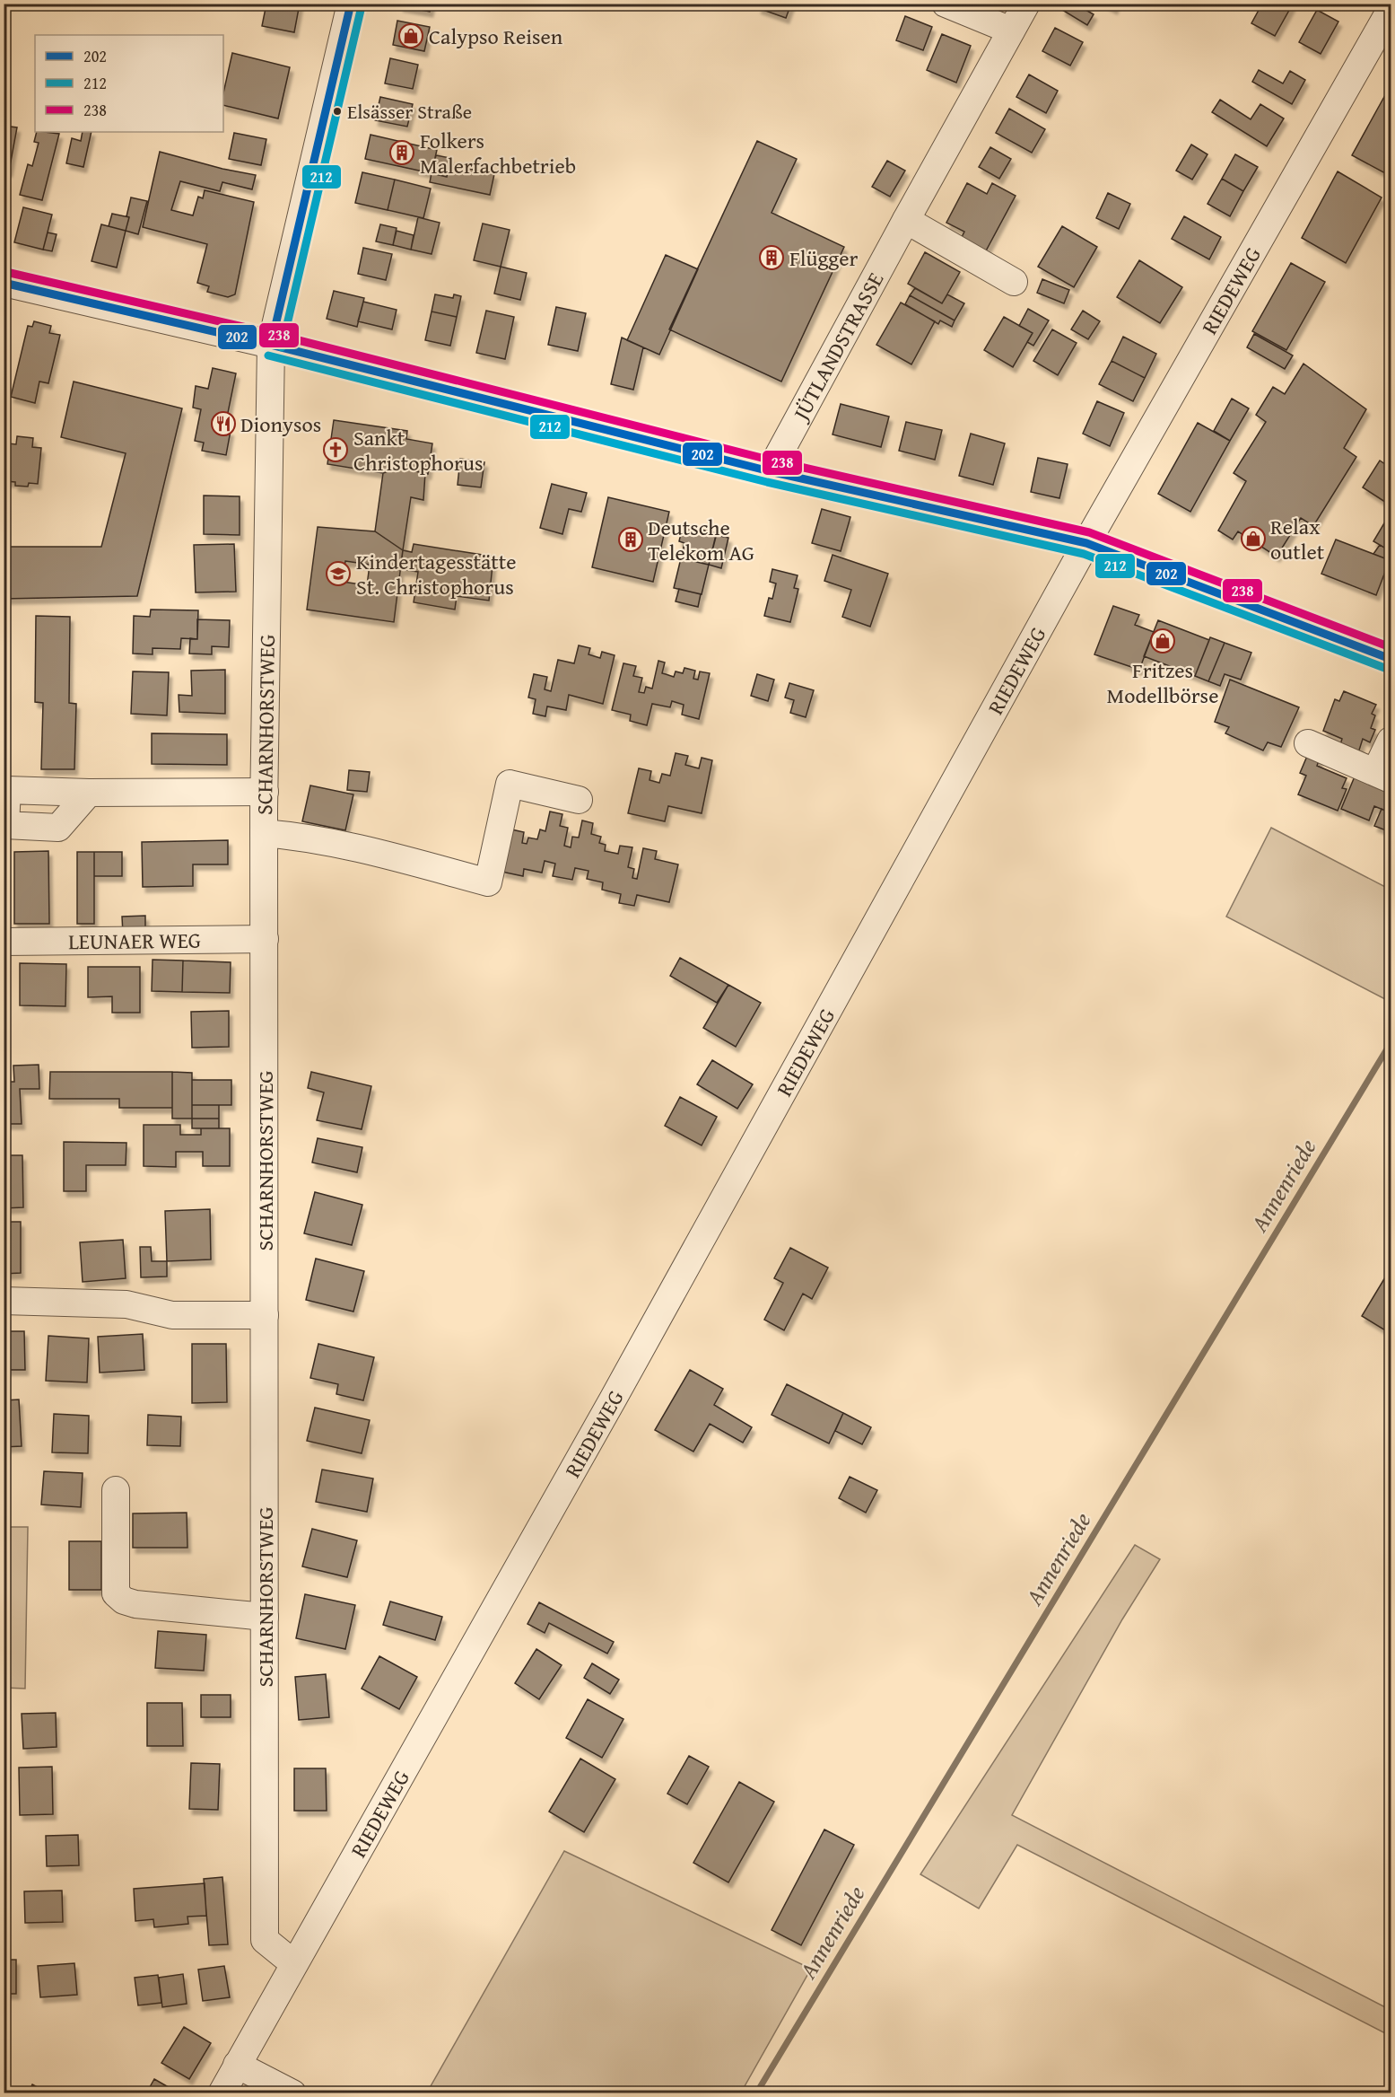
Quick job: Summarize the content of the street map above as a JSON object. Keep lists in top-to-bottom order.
{
  "streets": {
    "street": [
      "RIEDEWEG",
      "JÜTLANDSTRASSE",
      "SCHARNHORSTWEG",
      "LEUNAER WEG"
    ]
  },
  "crossings": [
    ["RIEDEWEG", "SCHARNHORSTWEG"],
    ["SCHARNHORSTWEG", "LEUNAER WEG"]
  ],
  "water": ["Annenriede"],
  "places": {
    "shop": ["Calypso Reisen", "Relax outlet", "Fritzes Modellbörse"],
    "other": ["Elsässer Straße"],
    "building": ["Folkers Malerfachbetrieb", "Flügger", "Deutsche Telekom AG"],
    "restaurant": ["Dionysos"],
    "church": ["Sankt Christophorus"],
    "school or university": ["Kindertagesstätte St. Christophorus"]
  },
  "lines": ["transit line 202", "transit line 212", "transit line 238"],
  "legend": ["202", "212", "238"]
}
